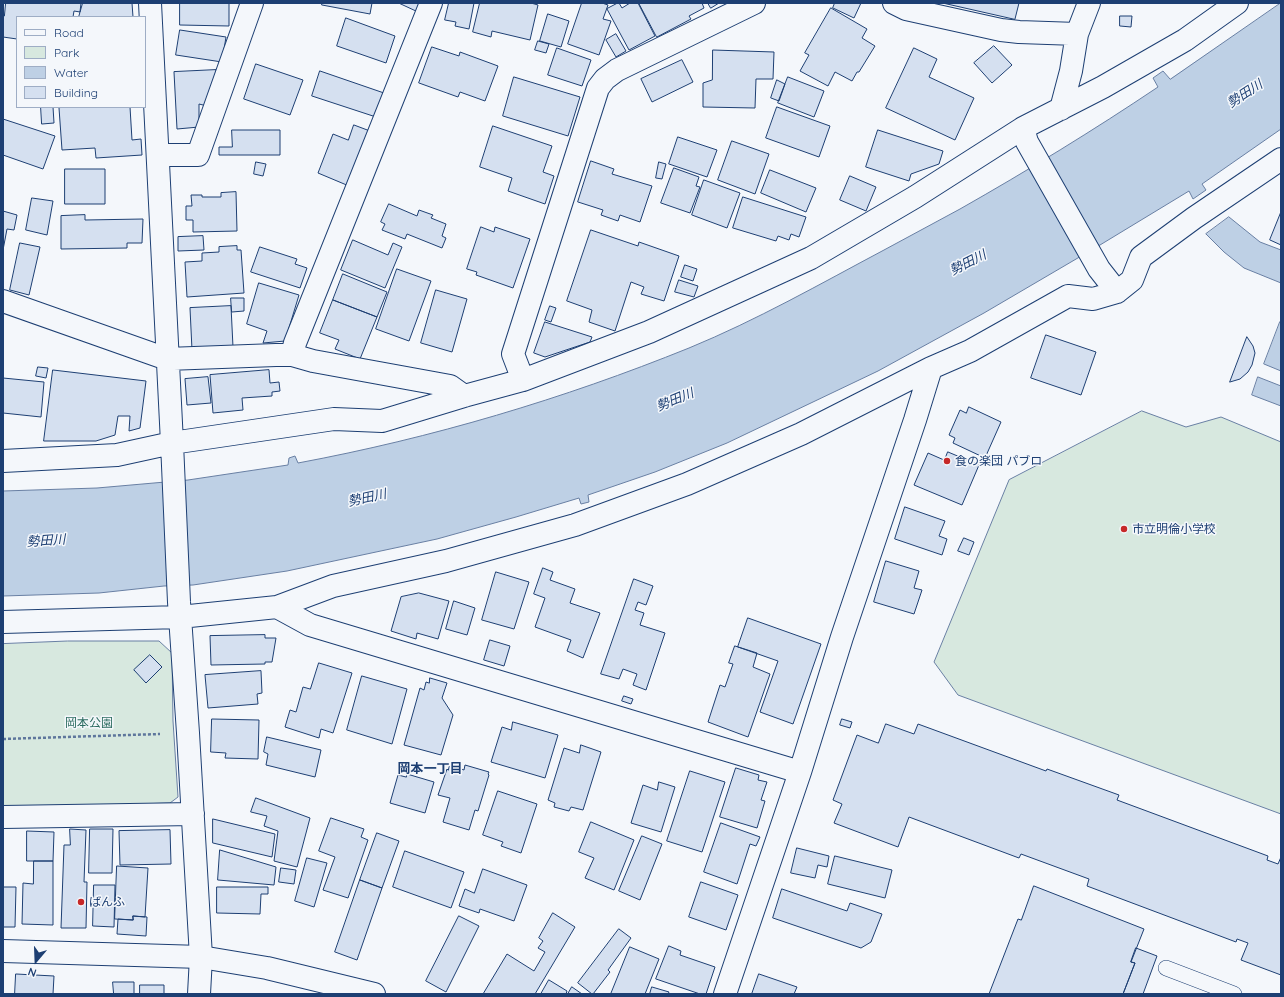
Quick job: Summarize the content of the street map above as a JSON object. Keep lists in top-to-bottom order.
{
  "districts": ["岡本一丁目"],
  "water": ["勢田川"],
  "parks": ["岡本公園"],
  "places": ["食の楽団 パブロ", "市立明倫小学校", "ばんふ"],
  "legend": [
    "Road",
    "Park",
    "Water",
    "Building"
  ],
  "north": "bottom"
}
